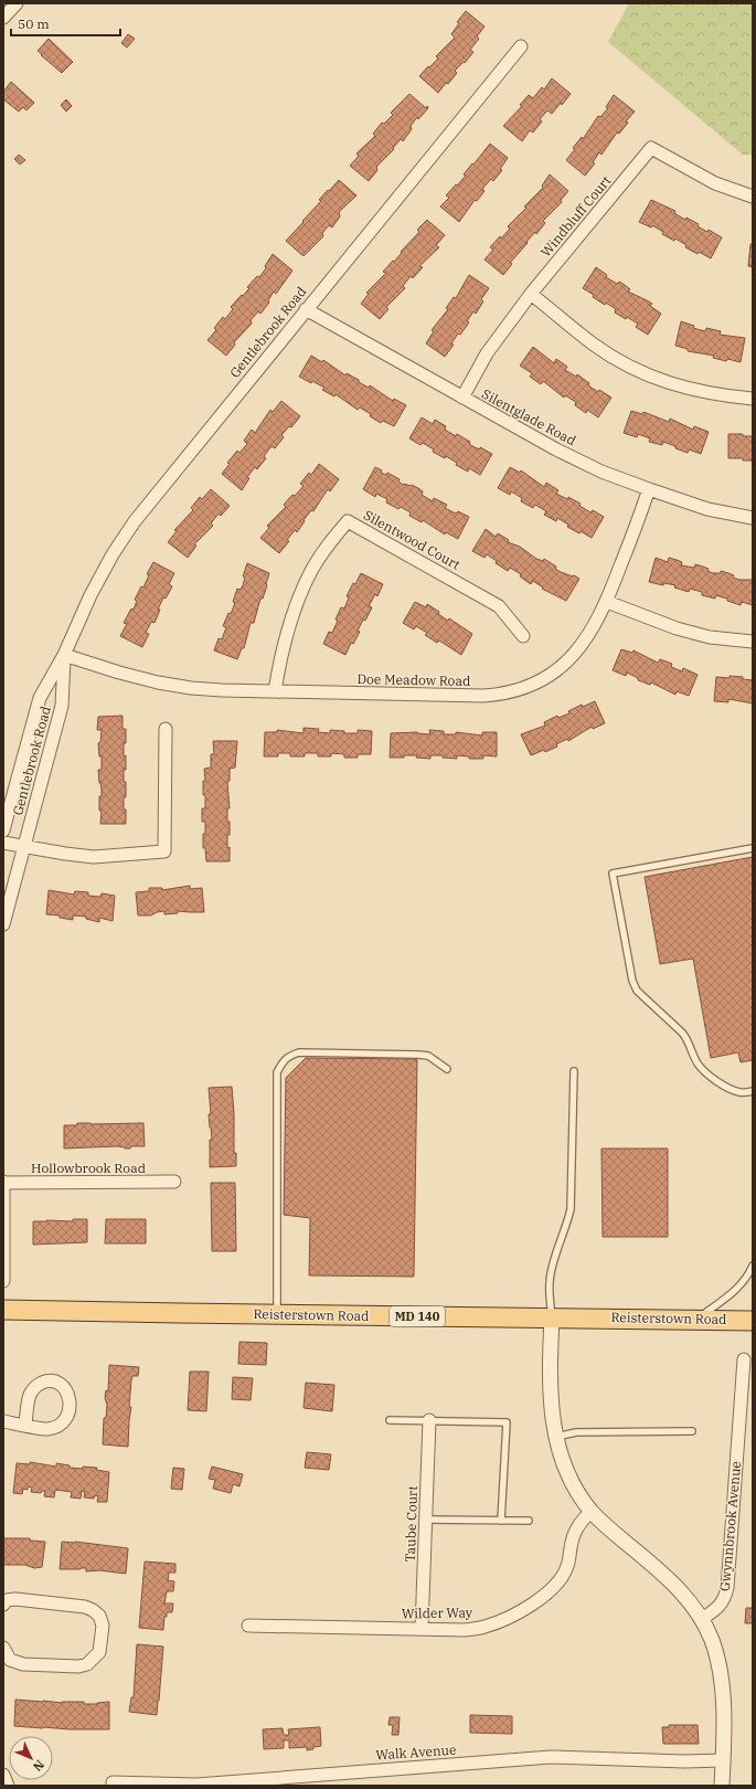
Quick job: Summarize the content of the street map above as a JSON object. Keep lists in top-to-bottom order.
{
  "streets": {
    "main road": ["Reisterstown Road", "MD 140"],
    "street": [
      "Windbluff Court",
      "Gentlebrook Road",
      "Silentglade Road",
      "Silentwood Court",
      "Doe Meadow Road",
      "Hollowbrook Road",
      "Taube Court",
      "Gwynnbrook Avenue",
      "Wilder Way",
      "Walk Avenue"
    ]
  },
  "crossings": [
    ["Windbluff Court", "Silentglade Road"],
    ["Gentlebrook Road", "Silentglade Road"],
    ["Gentlebrook Road", "Doe Meadow Road"],
    ["Silentglade Road", "Doe Meadow Road"],
    ["Silentwood Court", "Doe Meadow Road"],
    ["Taube Court", "Wilder Way"]
  ],
  "scale_bar": "50 m",
  "north": "bottom right"
}
